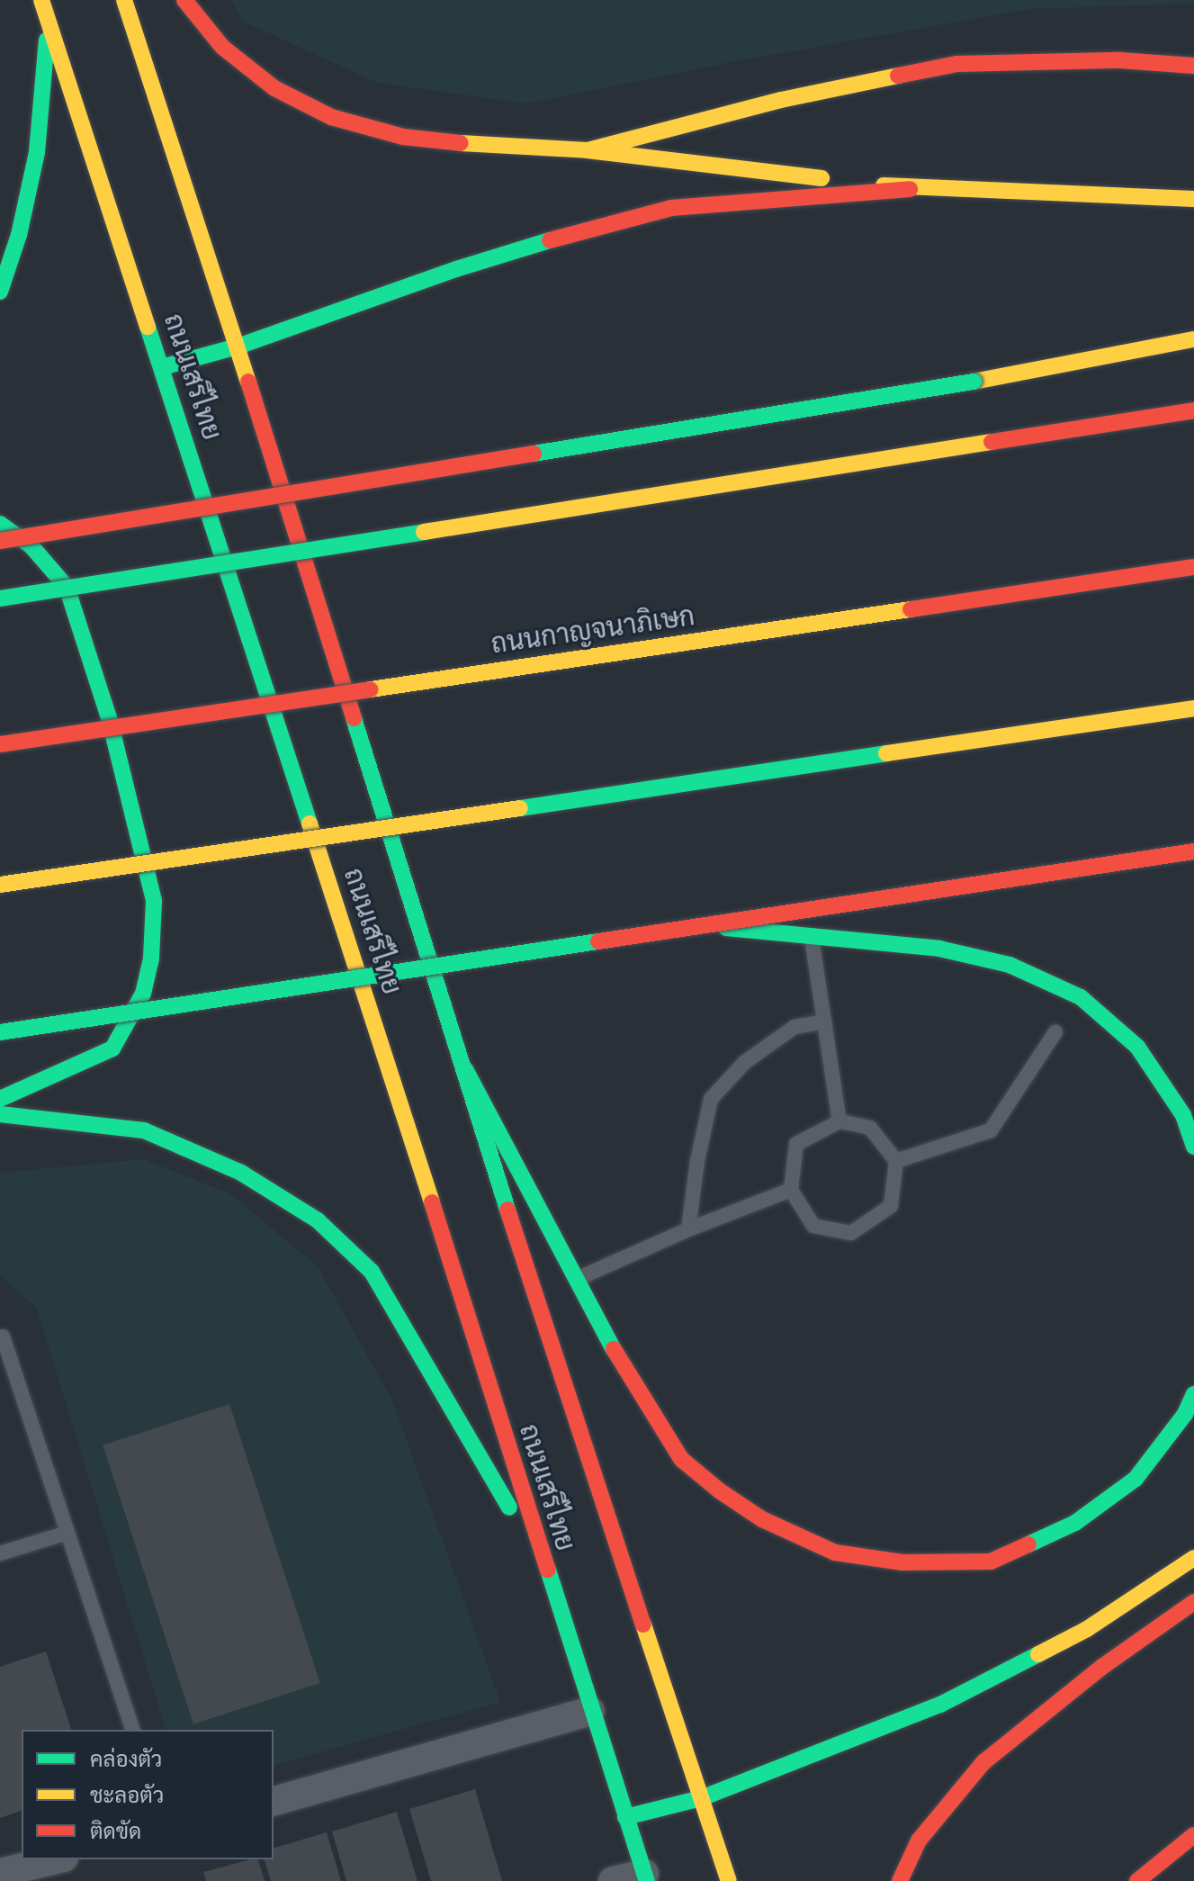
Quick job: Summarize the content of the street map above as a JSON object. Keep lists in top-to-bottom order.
{
  "streets": {
    "main road": ["ถนนเสรีไทย", "ถนนกาญจนาภิเษก"]
  },
  "legend": ["คล่องตัว", "ชะลอตัว", "ติดขัด"]
}
